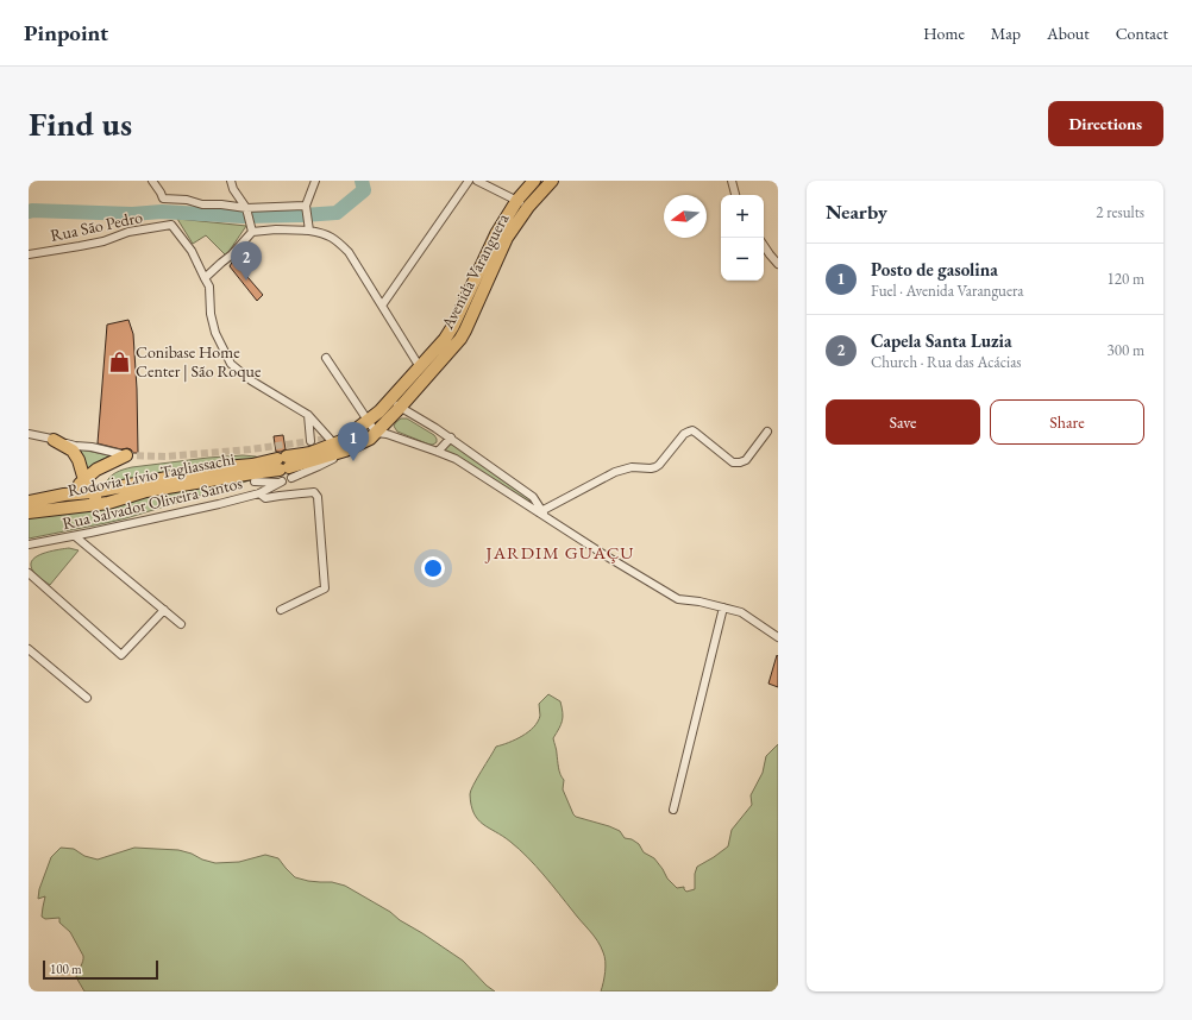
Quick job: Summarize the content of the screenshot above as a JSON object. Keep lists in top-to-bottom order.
{
  "streets": {
    "highway": ["Avenida Varanguera", "Rodovia Lívio Tagliassachi"],
    "street": ["Rua São Pedro", "Rua Salvador Oliveira Santos"]
  },
  "crossings": [
    ["Avenida Varanguera", "Rodovia Lívio Tagliassachi"],
    ["Avenida Varanguera", "Rua Salvador Oliveira Santos"],
    ["Rodovia Lívio Tagliassachi", "Rua Salvador Oliveira Santos"]
  ],
  "districts": ["JARDIM GUAÇU"],
  "places": {
    "shop": ["Conibase Home Center | São Roque"]
  },
  "scale_bar": "100 m",
  "north": "left",
  "page": {
    "header": "Pinpoint",
    "nav": [
      "Home",
      "Map",
      "About",
      "Contact"
    ],
    "buttons": [
      "Directions",
      ["Save", "Share"]
    ],
    "title": "Find us",
    "heading": ["Nearby", "2 results"],
    "map_buttons": ["+", "−"],
    "pins": ["2", "1"],
    "list": [
      {
        "mark": "1",
        "name": "Posto de gasolina",
        "note": "Fuel · Avenida Varanguera",
        "value": "120 m"
      },
      {
        "mark": "2",
        "name": "Capela Santa Luzia",
        "note": "Church · Rua das Acácias",
        "value": "300 m"
      }
    ],
    "scale": "100 m"
  }
}
